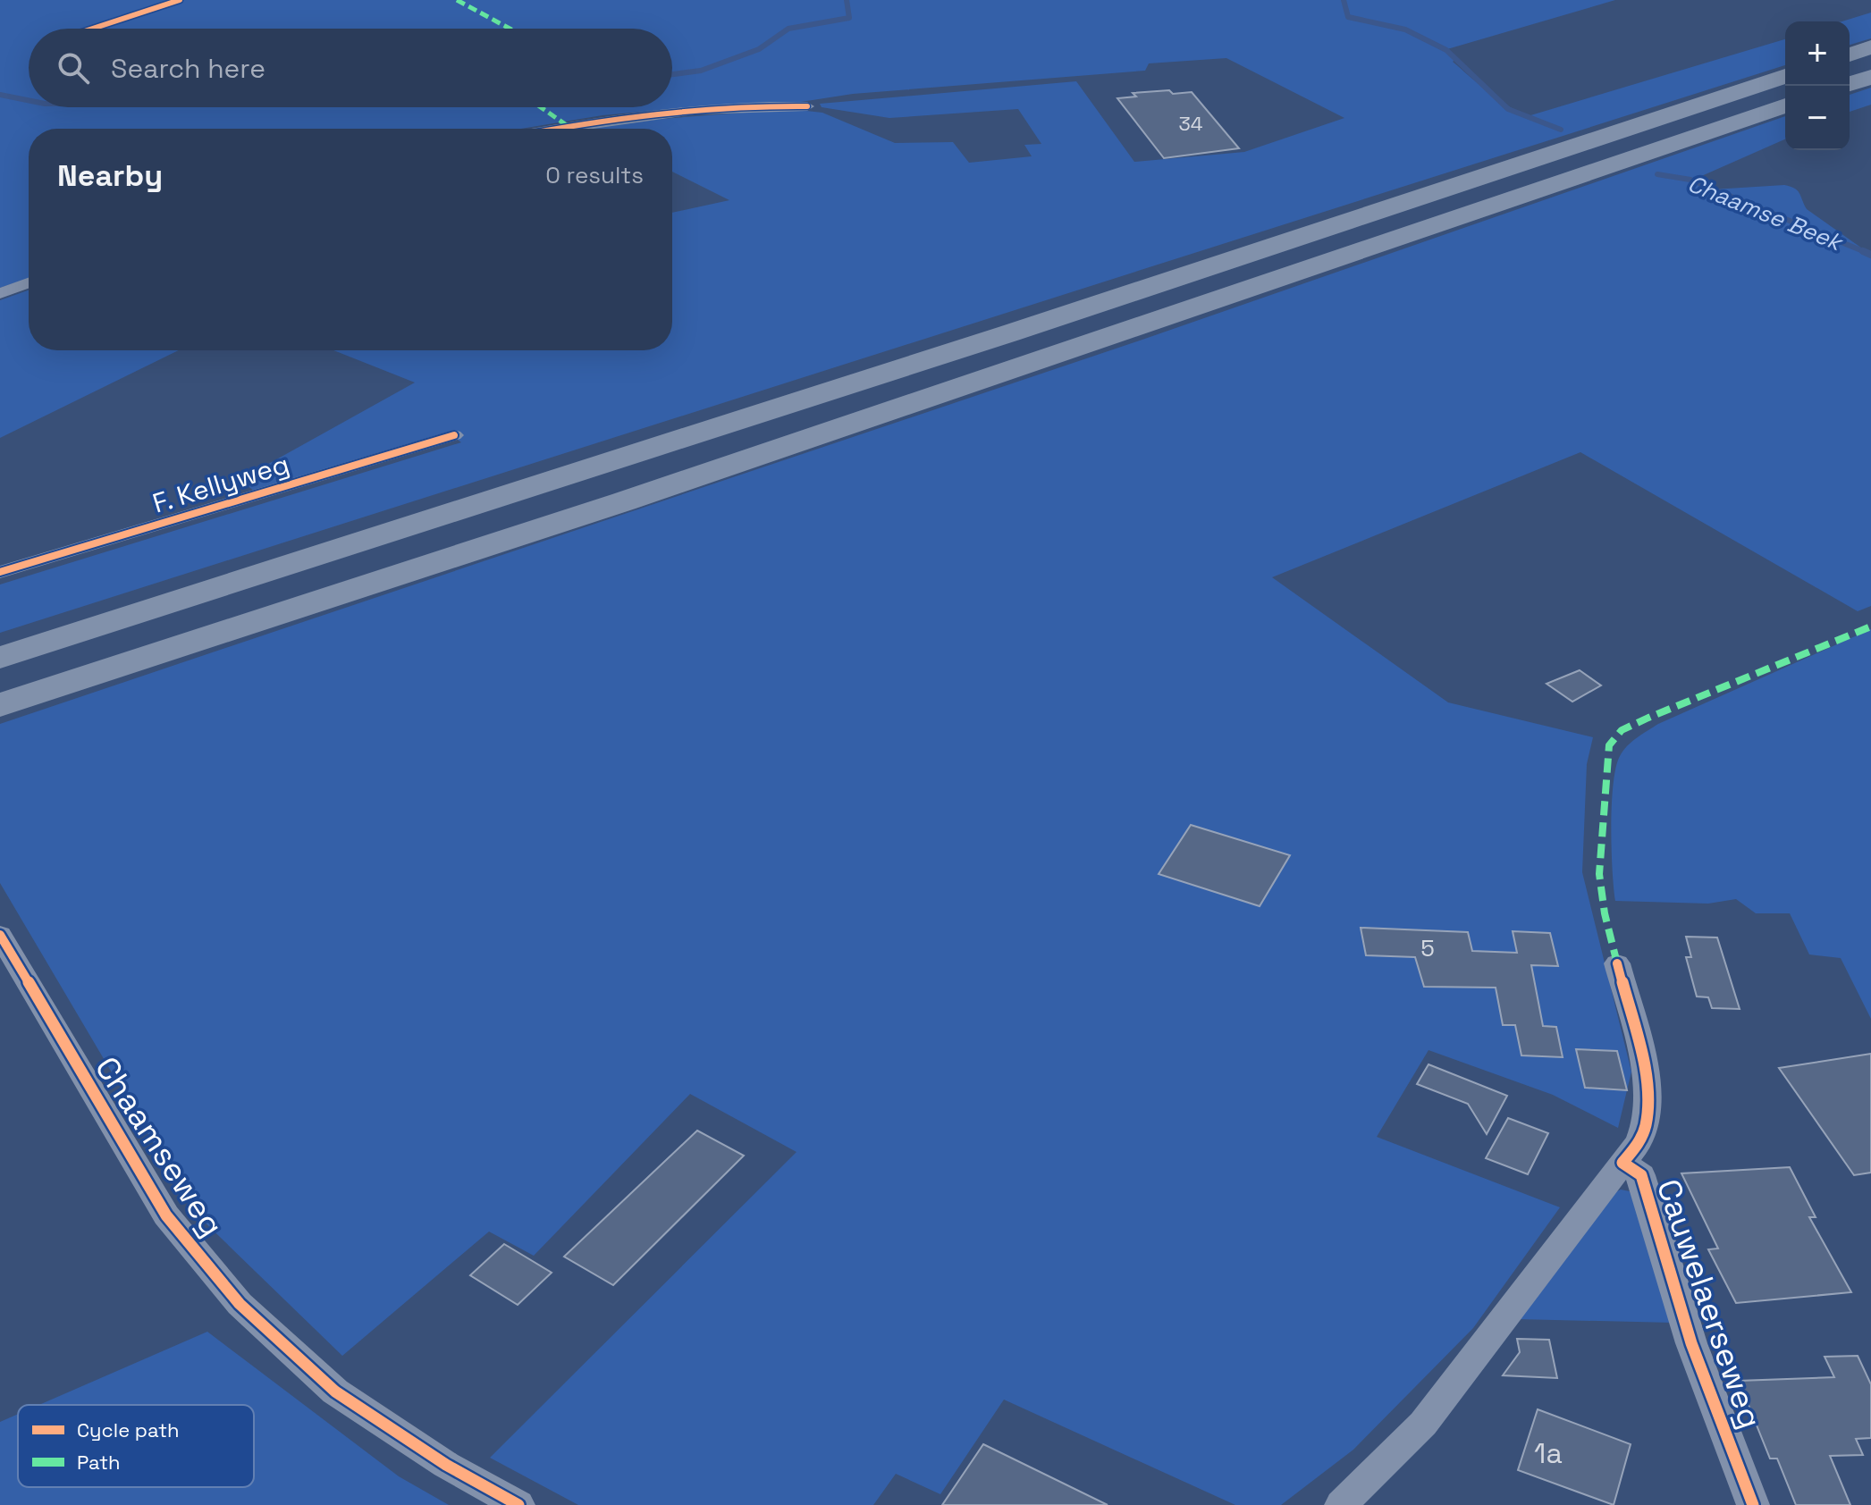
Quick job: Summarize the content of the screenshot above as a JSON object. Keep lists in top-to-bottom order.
{
  "streets": {
    "street": ["F. Kellyweg", "Chaamseweg", "Cauwelaerseweg"]
  },
  "water": ["Chaamse Beek"],
  "house_numbers": ["34", "5", "1a"],
  "legend": ["Cycle path", "Path"],
  "page": {
    "map_buttons": ["+", "−"],
    "search": "Search here",
    "heading": ["Nearby", "0 results"]
  }
}
